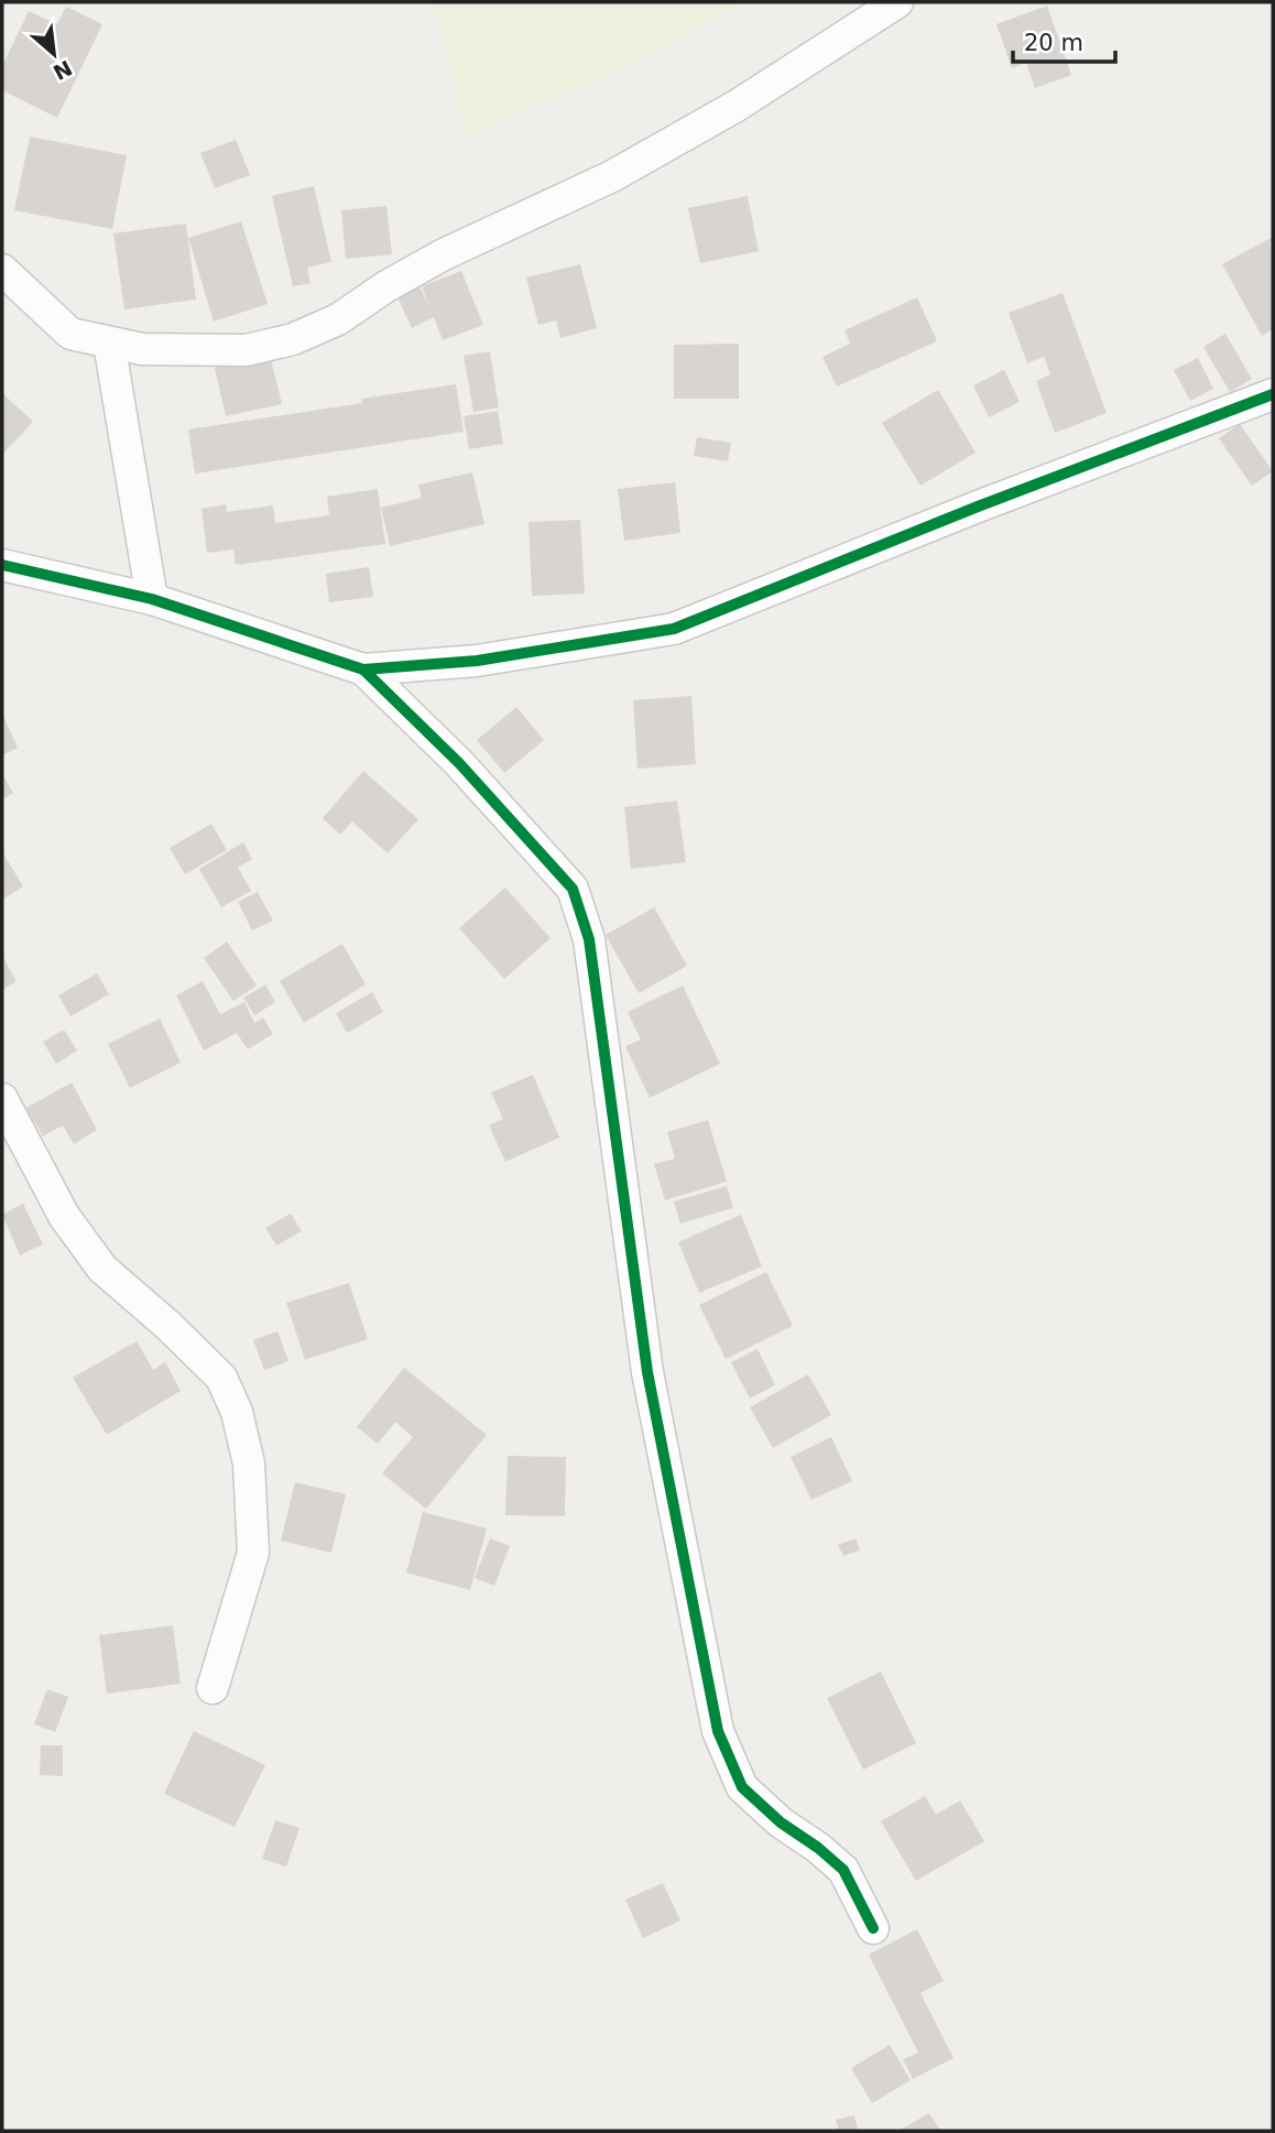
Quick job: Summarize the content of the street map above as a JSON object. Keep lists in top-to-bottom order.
{
  "scale_bar": "20 m",
  "north": "bottom right"
}
